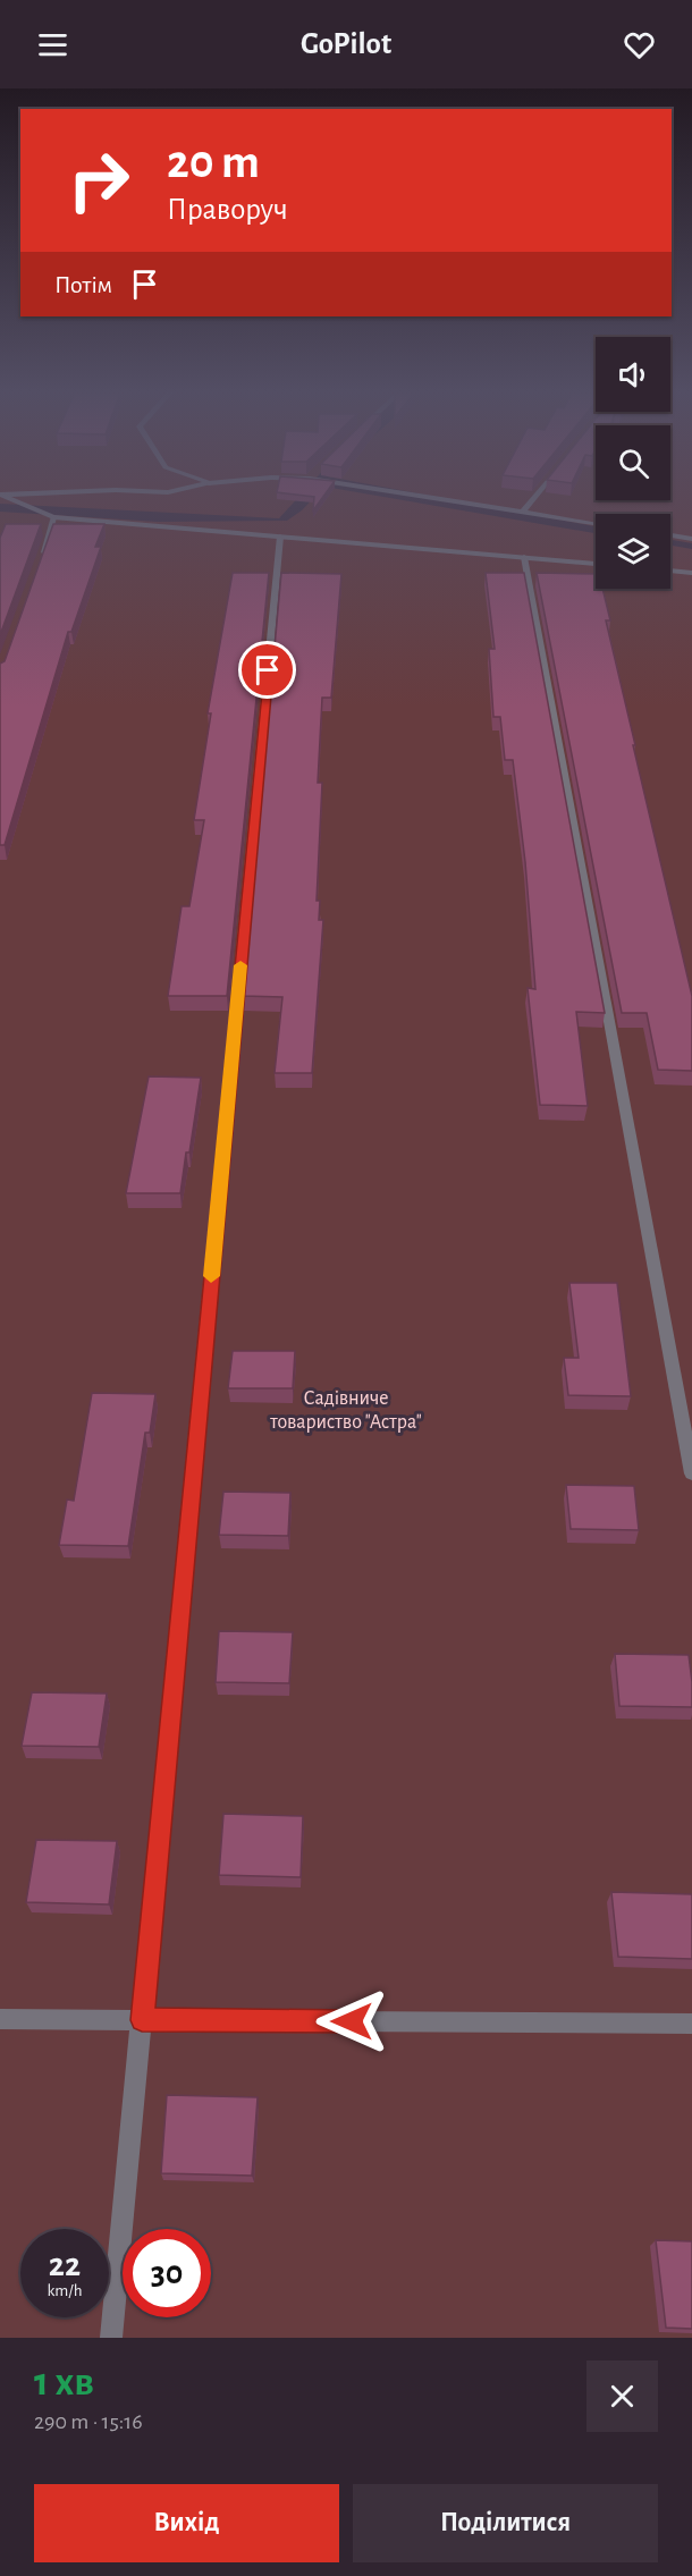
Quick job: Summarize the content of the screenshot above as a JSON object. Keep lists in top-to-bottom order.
{
  "parks": ["Садівниче товариство \"Астра\""],
  "page": {
    "header": "GoPilot",
    "turn": ["20 m", "Праворуч"],
    "then": "Потім",
    "speed": "22 km/h",
    "limit": "30",
    "heading": ["1 хв", "290 m · 15:16"],
    "buttons": ["Вихід", "Поділитися"]
  }
}
